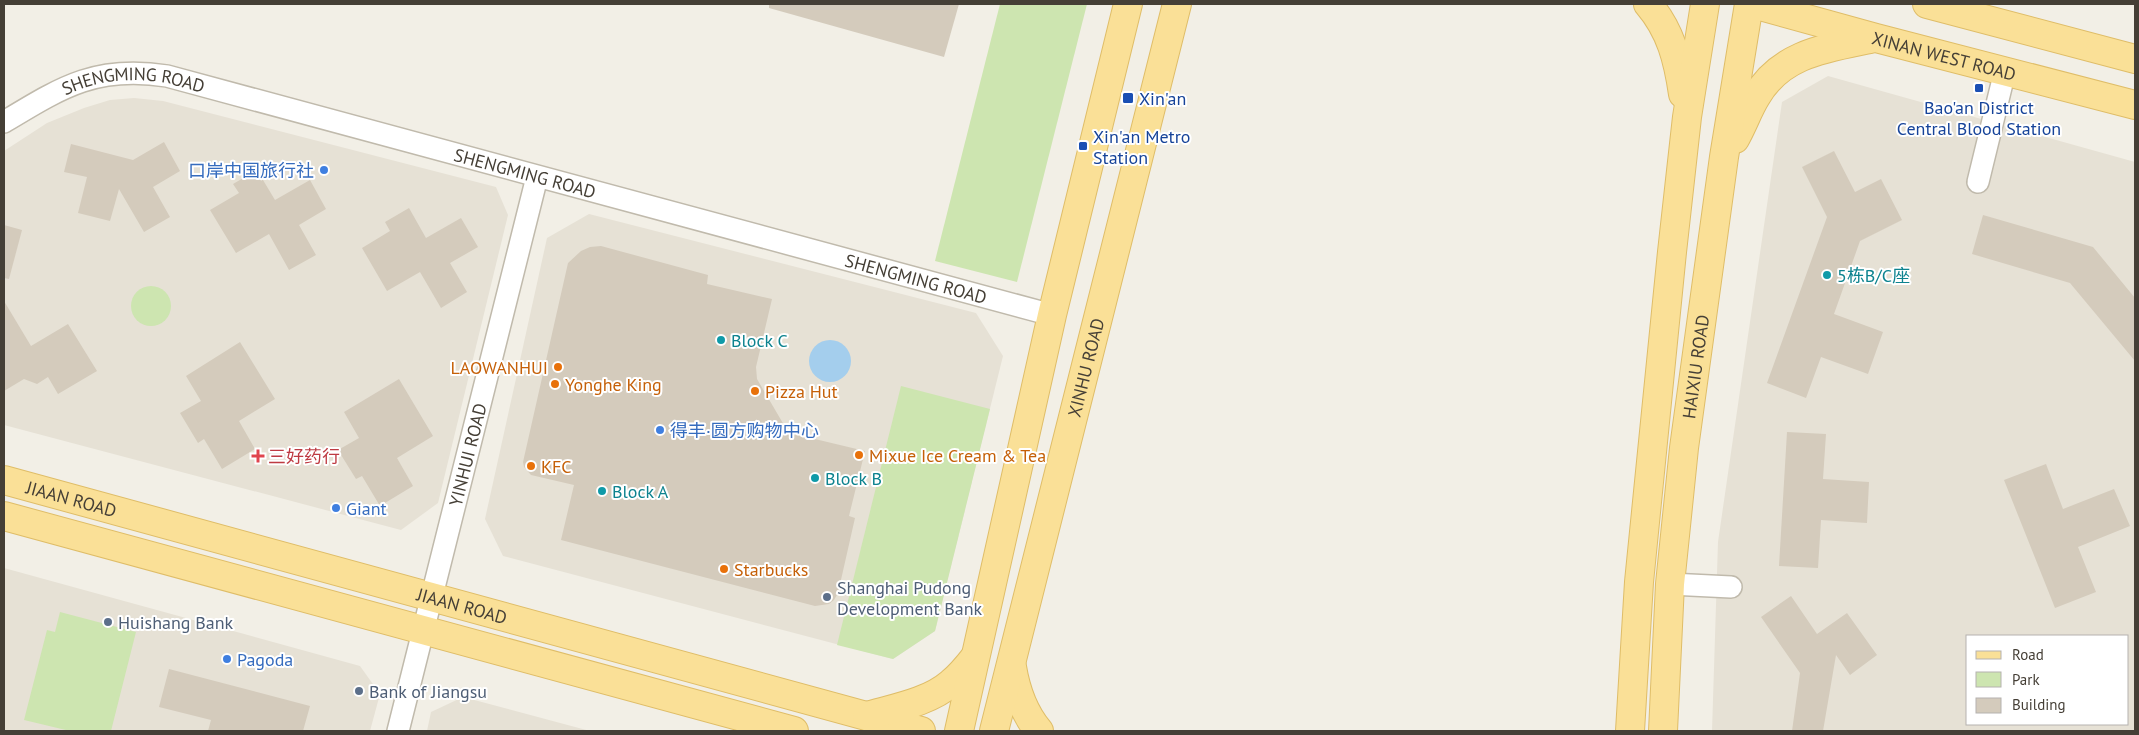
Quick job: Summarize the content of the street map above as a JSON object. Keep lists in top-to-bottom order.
{
  "streets": {
    "main road": [
      "XINAN WEST ROAD",
      "HAIXIU ROAD",
      "XINHU ROAD",
      "JIAAN ROAD"
    ],
    "street": ["SHENGMING ROAD", "YINHUI ROAD"]
  },
  "crossings": [
    ["SHENGMING ROAD", "YINHUI ROAD"],
    ["YINHUI ROAD", "JIAAN ROAD"]
  ],
  "places": {
    "transit": ["Bao'an District Central Blood Station", "Xin'an", "Xin'an Metro Station"],
    "other": [
      "口岸中国旅行社",
      "5栋B/C座",
      "Block C",
      "LAOWANHUI",
      "Yonghe King",
      "Pizza Hut",
      "得丰·圆方购物中心",
      "Mixue Ice Cream & Tea",
      "KFC",
      "Block B",
      "Block A",
      "Giant",
      "Starbucks",
      "Shanghai Pudong Development Bank",
      "Huishang Bank",
      "Pagoda",
      "Bank of Jiangsu"
    ],
    "health": ["三好药行"]
  },
  "legend": ["Road", "Park", "Building"]
}
